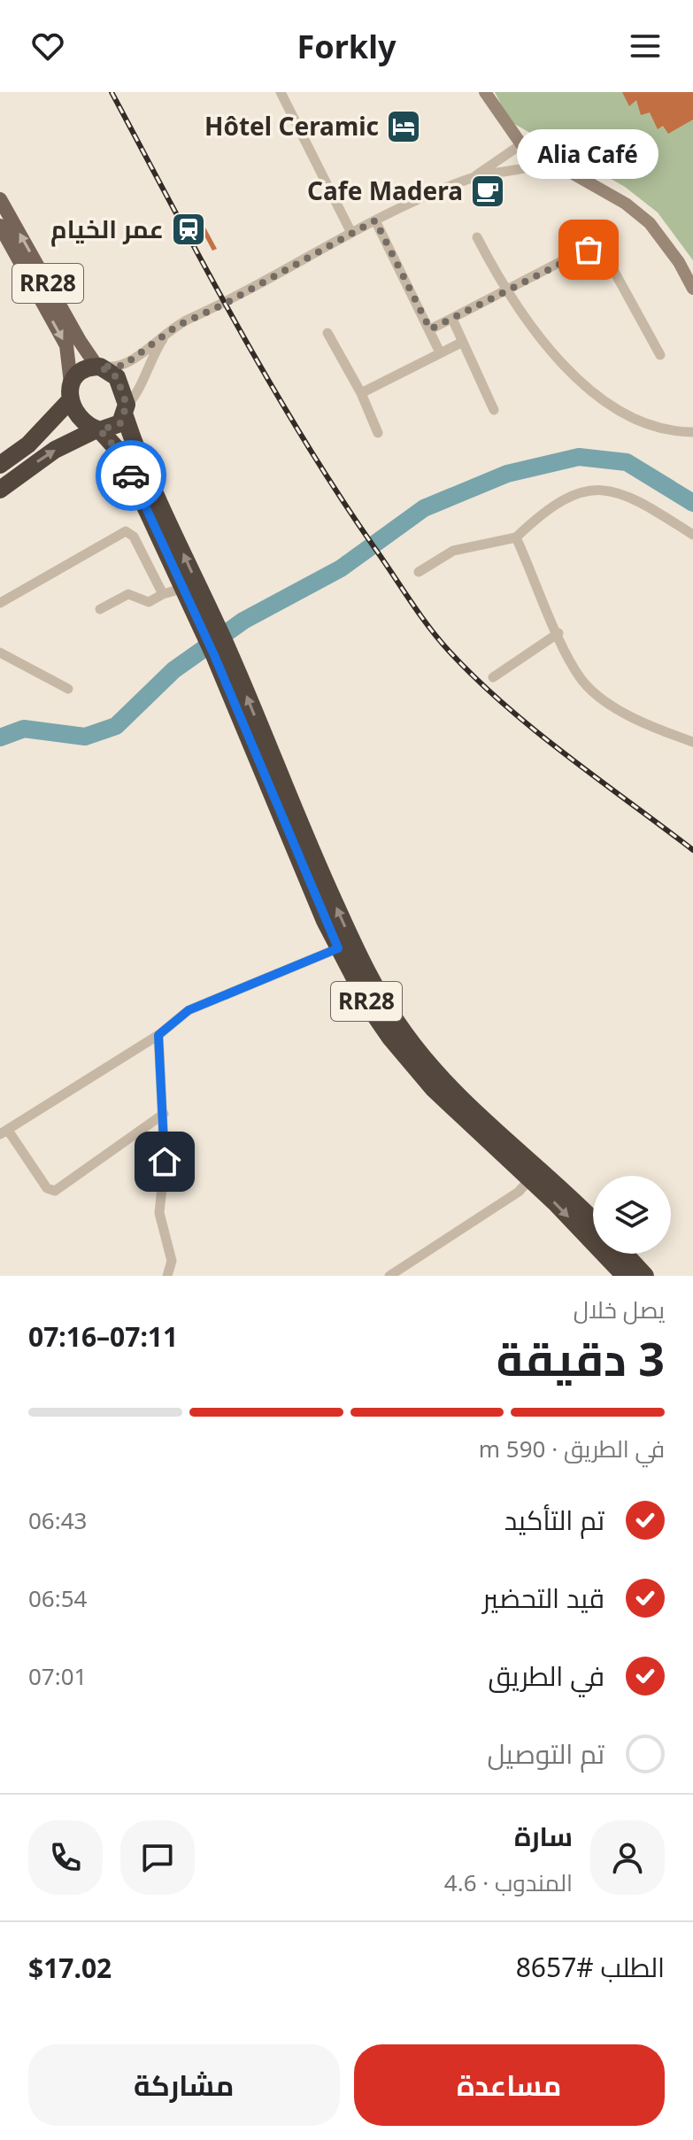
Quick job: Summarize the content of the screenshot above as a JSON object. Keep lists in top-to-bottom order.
{
  "streets": {
    "highway": ["RR28"]
  },
  "places": {
    "hotel": ["Hôtel Ceramic"],
    "cafe": ["Cafe Madera"],
    "station": ["عمر الخيام"],
    "other": ["Alia Café"]
  },
  "page": {
    "header": "Forkly",
    "bubble": "Alia Café",
    "heading": ["3 دقيقة", "يصل خلال", "07:11–07:16"],
    "panel": [
      "سارة",
      "المندوب · 4.6",
      "الطلب #8657",
      "$17.02"
    ],
    "bar": "في الطريق · 590 m",
    "list": [
      ["تم التأكيد", "06:43"],
      ["قيد التحضير", "06:54"],
      ["في الطريق", "07:01"],
      "تم التوصيل"
    ],
    "buttons": ["مساعدة", "مشاركة"]
  }
}
